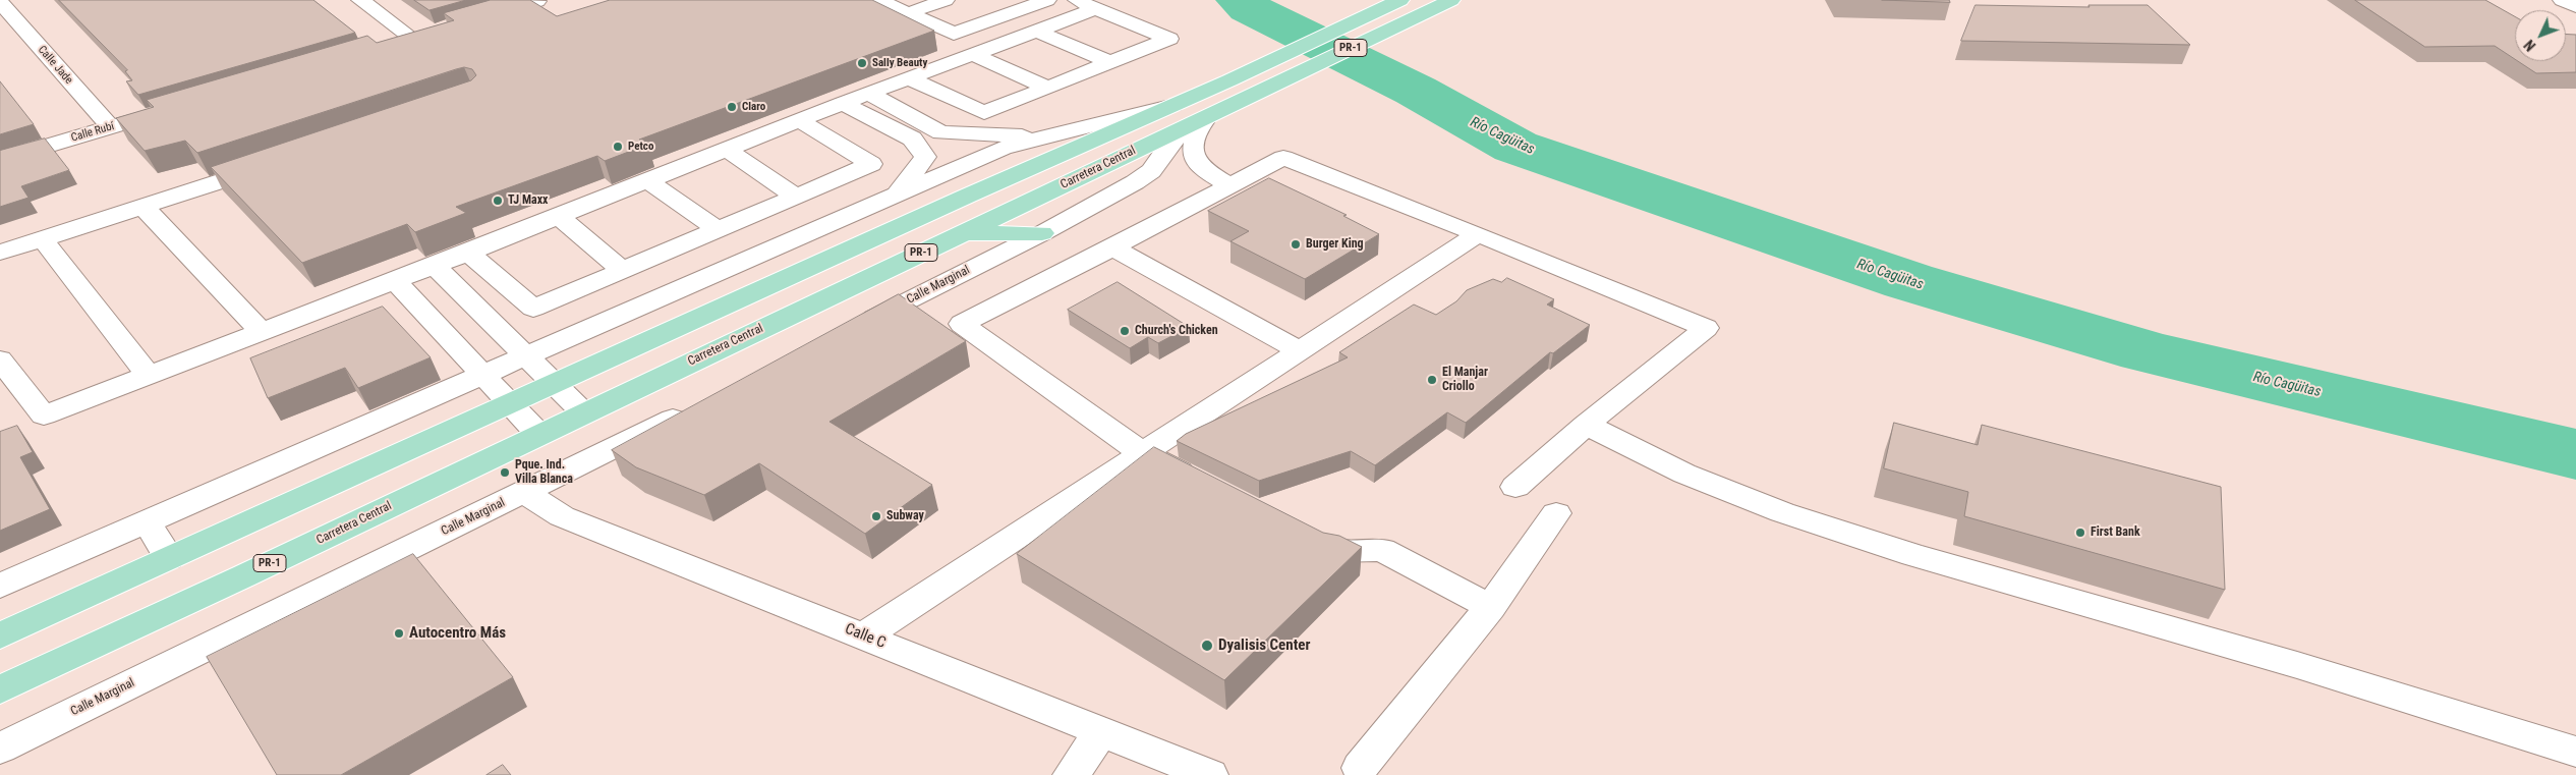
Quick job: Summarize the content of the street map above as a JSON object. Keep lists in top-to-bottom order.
{
  "streets": {
    "main road": ["PR-1", "Carretera Central"],
    "street": [
      "Calle Jade",
      "Calle Rubí",
      "Calle Marginal",
      "Calle C"
    ]
  },
  "crossings": [
    ["Calle Jade", "Calle Rubí"],
    ["Carretera Central", "Calle Marginal"],
    ["Calle Marginal", "Calle C"]
  ],
  "water": ["Río Cagüitas"],
  "places": [
    "Sally Beauty",
    "Claro",
    "Petco",
    "TJ Maxx",
    "Burger King",
    "Church's Chicken",
    "El Manjar Criollo",
    "Pque. Ind. Villa Blanca",
    "Subway",
    "First Bank",
    "Autocentro Más",
    "Dyalisis Center"
  ],
  "north": "bottom left"
}
